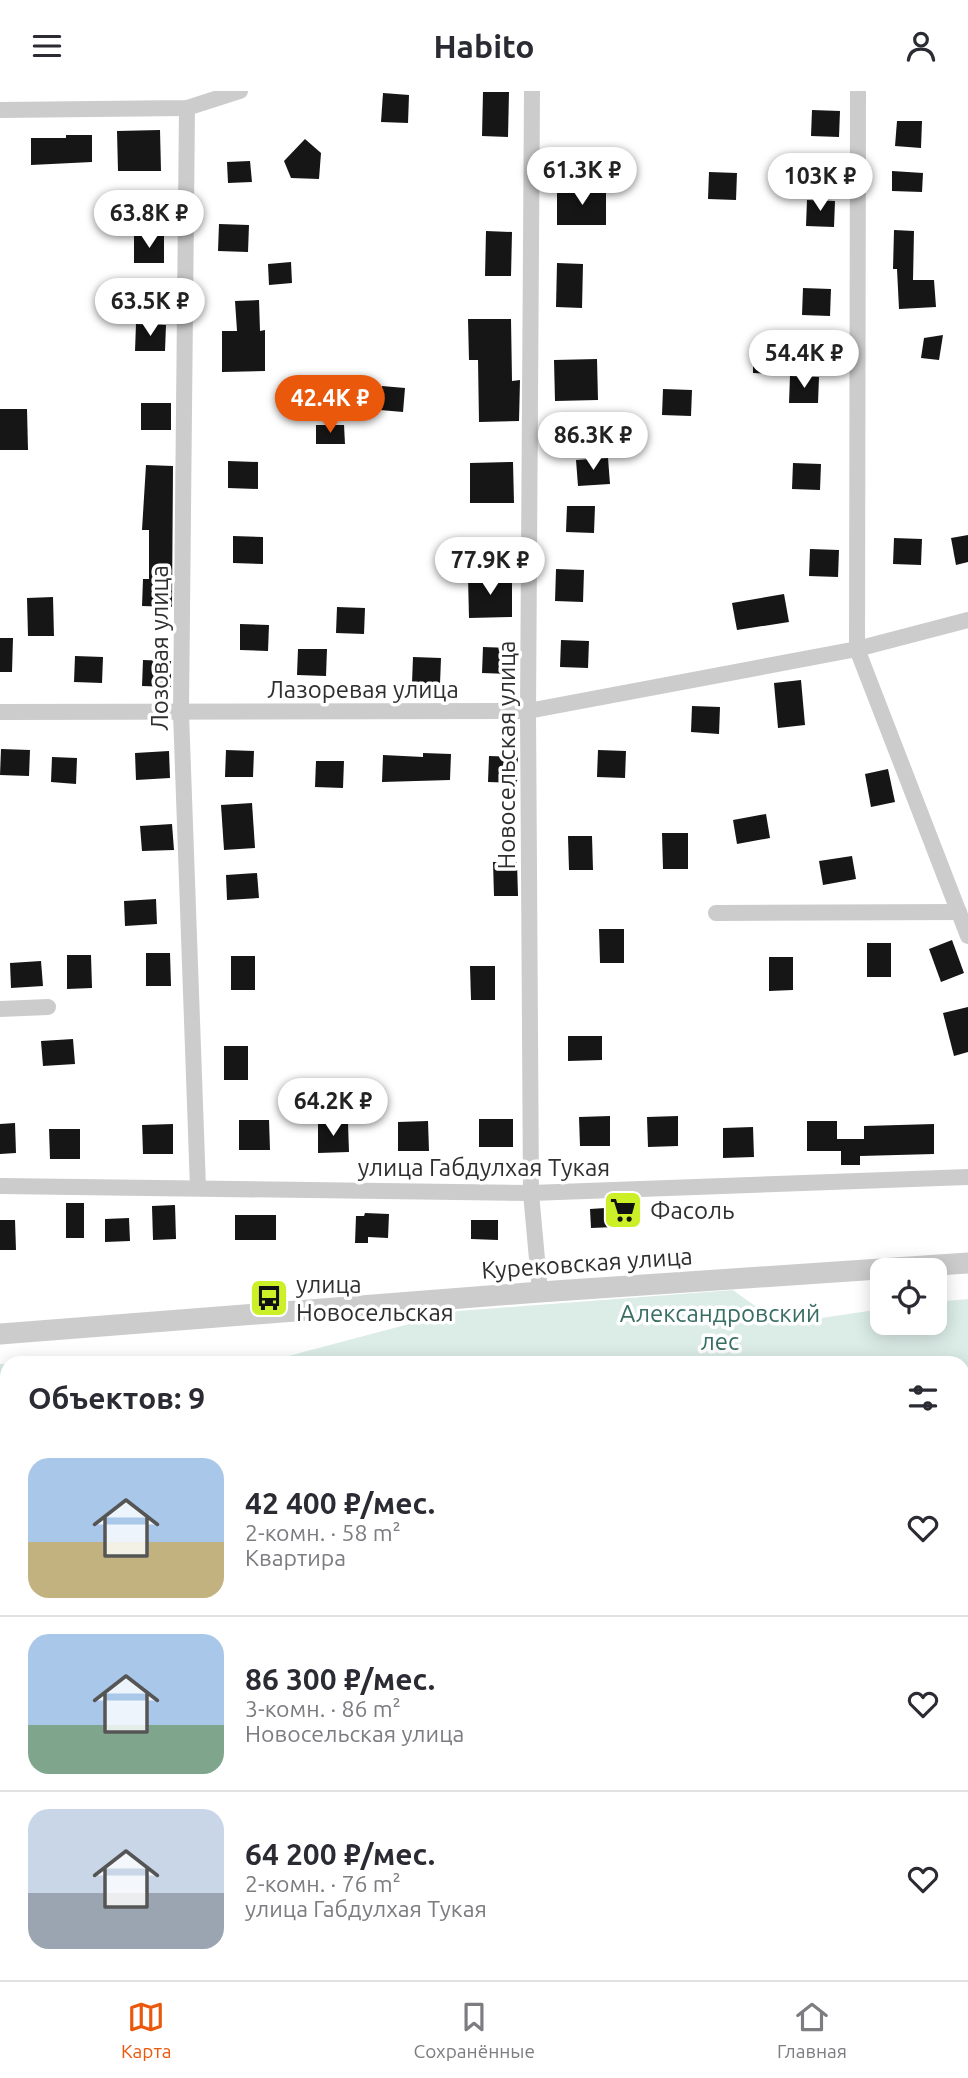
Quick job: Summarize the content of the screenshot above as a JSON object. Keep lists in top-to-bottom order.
{
  "streets": {
    "street": [
      "Лозовая улица",
      "Лазоревая улица",
      "Новосельская улица",
      "улица Габдулхая Тукая",
      "Курековская улица"
    ]
  },
  "crossings": [
    ["Лозовая улица", "Лазоревая улица"],
    ["Лозовая улица", "улица Габдулхая Тукая"],
    ["Лазоревая улица", "Новосельская улица"],
    ["Новосельская улица", "улица Габдулхая Тукая"],
    ["Новосельская улица", "Курековская улица"]
  ],
  "parks": ["Александровский лес"],
  "places": {
    "supermarket": ["Фасоль"],
    "bus stop": ["улица Новосельская"]
  },
  "page": {
    "header": "Habito",
    "price": [
      "61.3K ₽",
      "103K ₽",
      "63.8K ₽",
      "63.5K ₽",
      "54.4K ₽",
      "42.4K ₽",
      "86.3K ₽",
      "77.9K ₽",
      "64.2K ₽"
    ],
    "heading": "Объектов: 9",
    "list": [
      {
        "name": "42 400 ₽/мес.",
        "note": "2-комн. · 58 m² · Квартира"
      },
      {
        "name": "86 300 ₽/мес.",
        "note": "3-комн. · 86 m² · Новосельская улица"
      },
      {
        "name": "64 200 ₽/мес.",
        "note": "2-комн. · 76 m² · улица Габдулхая Тукая"
      }
    ],
    "tabs": ["Карта", "Сохранённые", "Главная"]
  }
}
